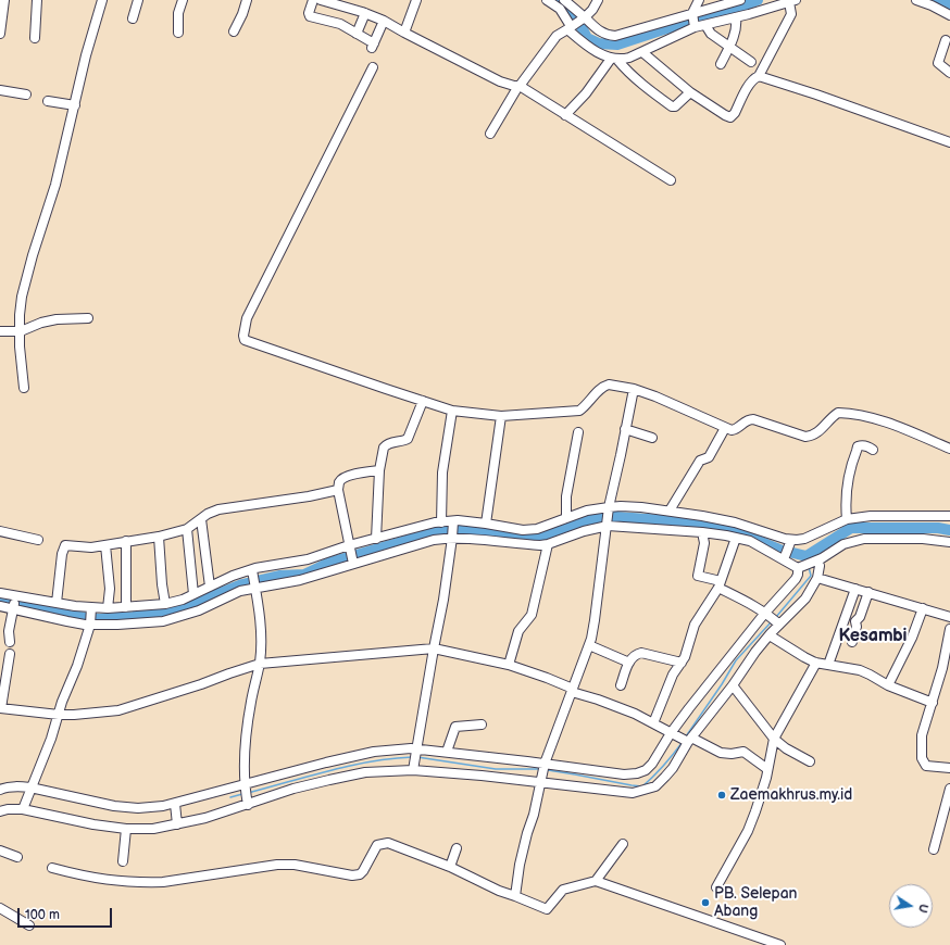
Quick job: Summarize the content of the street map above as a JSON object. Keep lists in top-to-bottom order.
{
  "districts": ["Kesambi"],
  "places": ["Zaemakhrus.my.id", "PB. Selepan Abang"],
  "scale_bar": "100 m",
  "north": "right"
}
